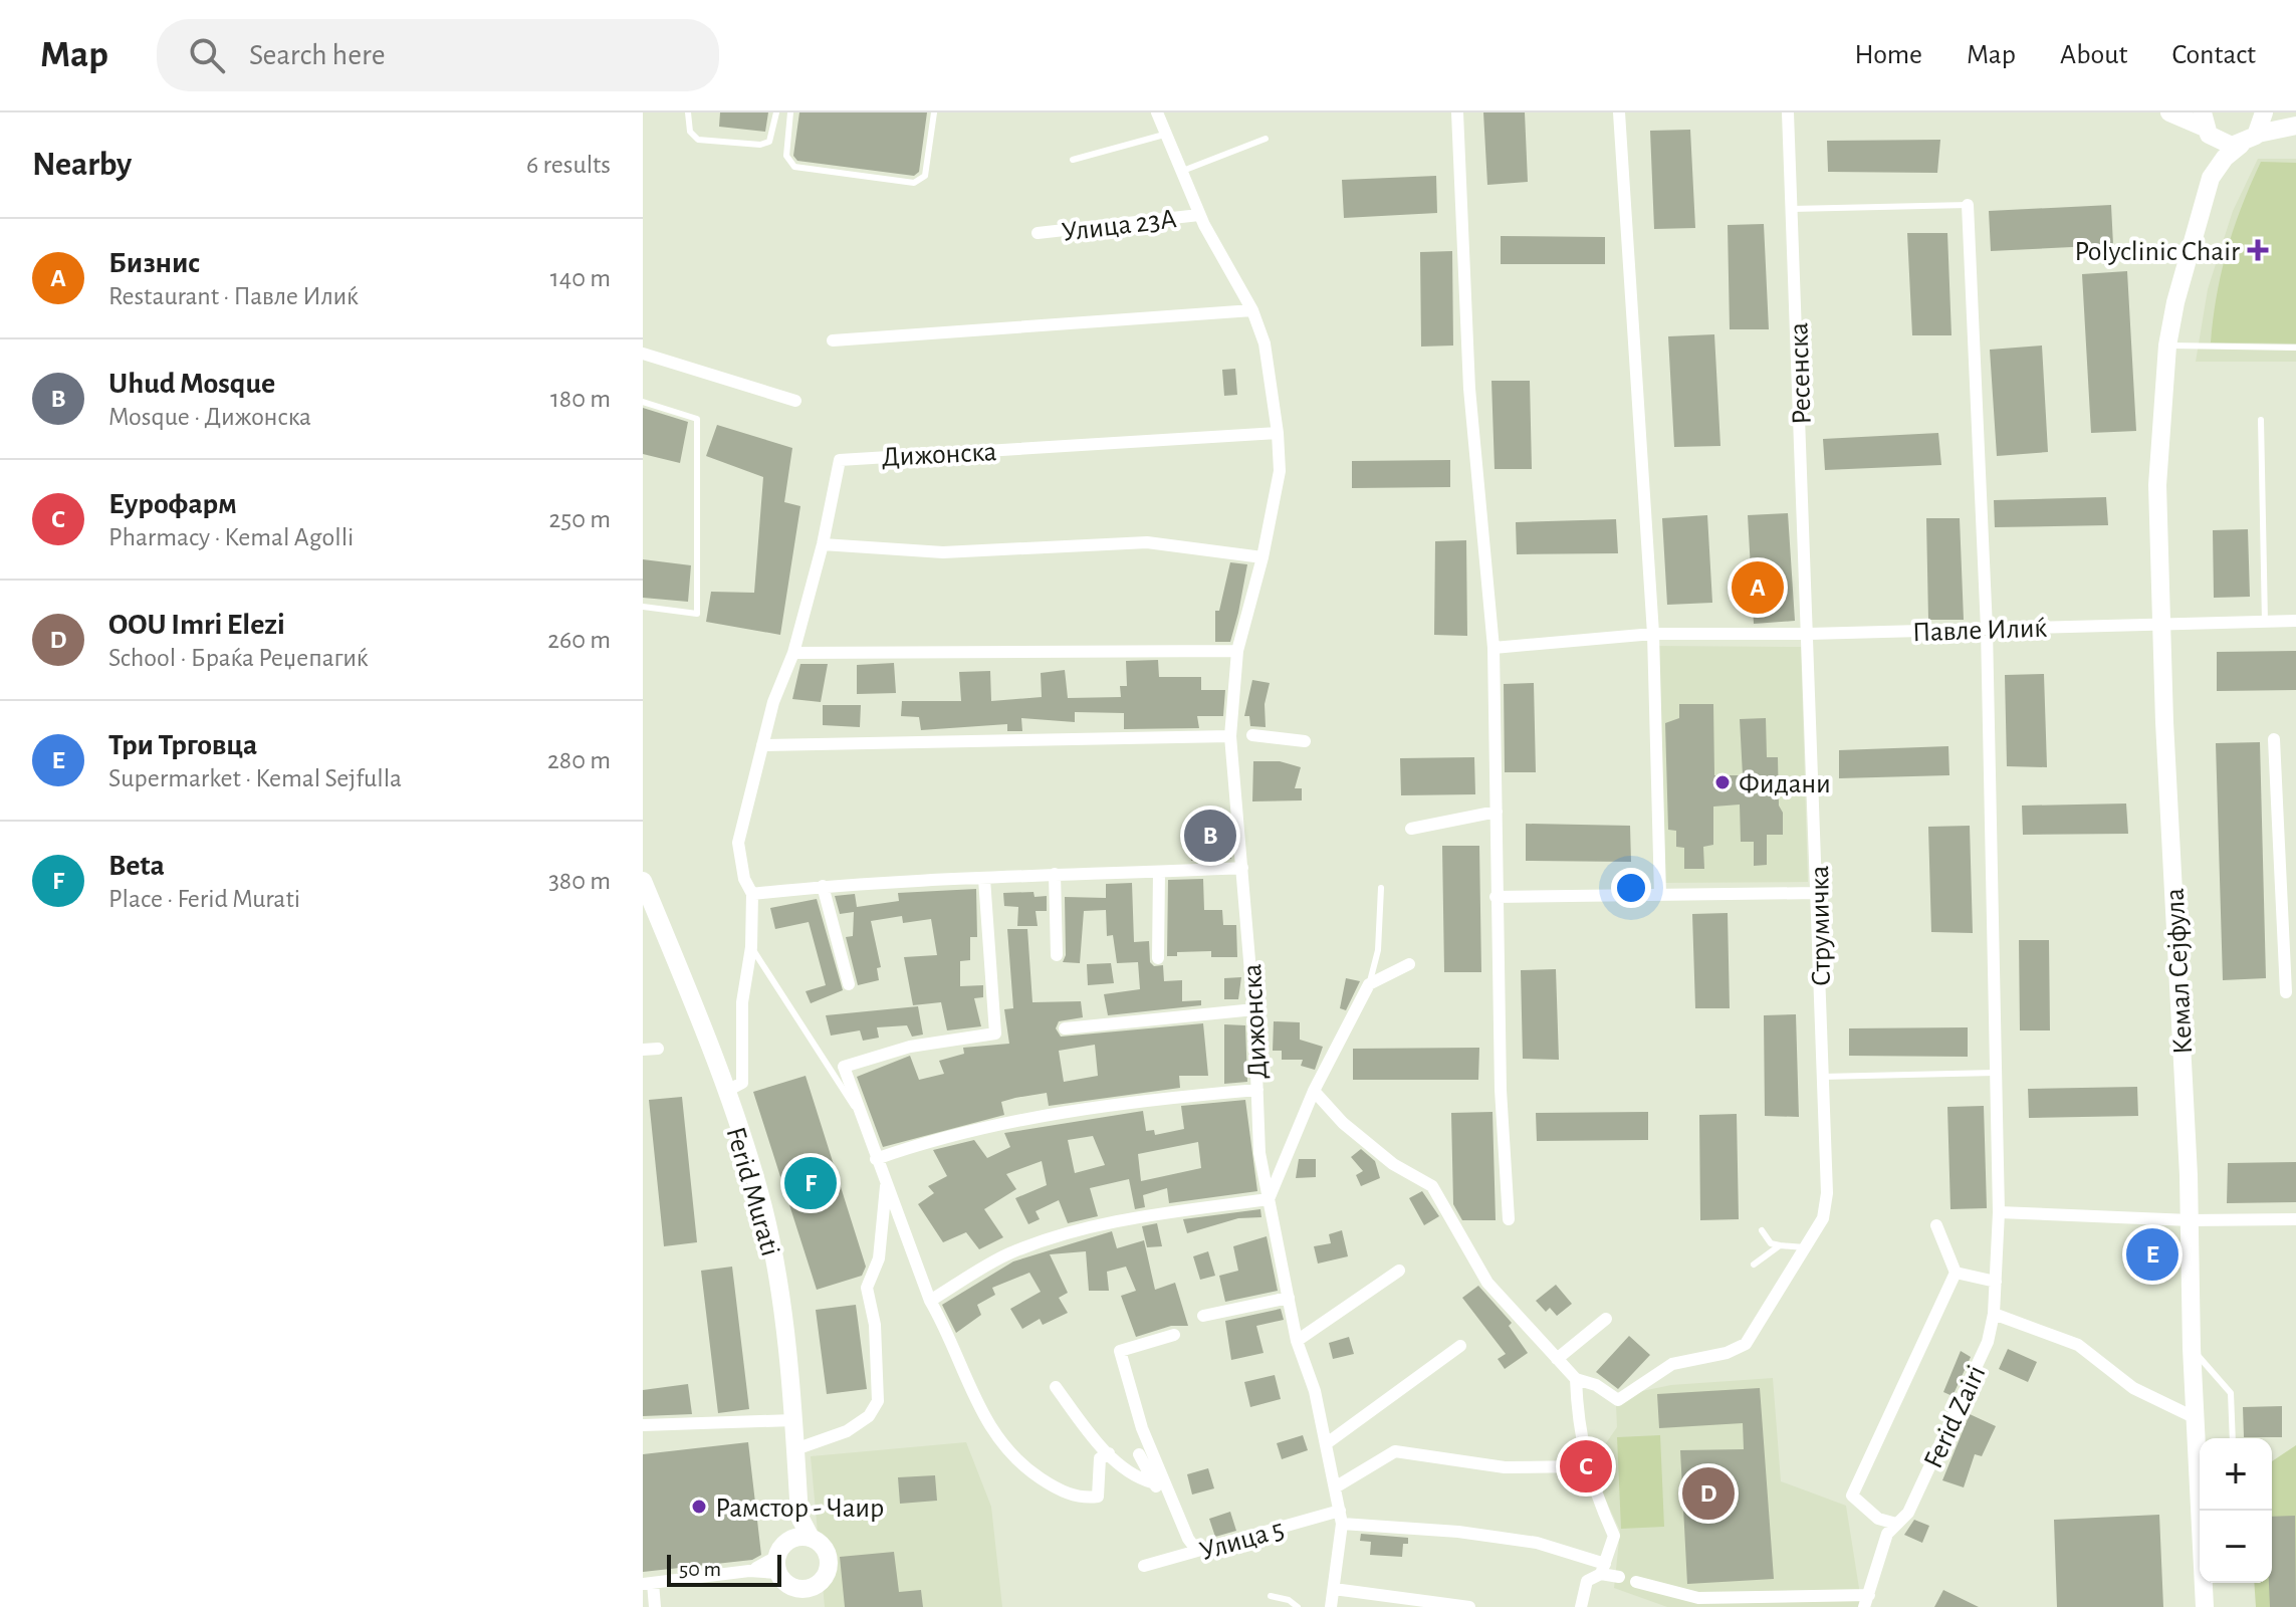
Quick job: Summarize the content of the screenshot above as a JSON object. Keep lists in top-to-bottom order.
{
  "streets": {
    "street": [
      "Улица 23А",
      "Ресенска",
      "Дижонска",
      "Павле Илиќ",
      "Струмичка",
      "Кемал Сејфула",
      "Ferid Murati",
      "Ferid Zairi",
      "Улица 5"
    ]
  },
  "crossings": [
    ["Улица 23А", "Дижонска"],
    ["Ресенска", "Павле Илиќ"],
    ["Ресенска", "Струмичка"],
    ["Дижонска", "Улица 5"],
    ["Павле Илиќ", "Струмичка"],
    ["Павле Илиќ", "Кемал Сејфула"],
    ["Павле Илиќ", "Ferid Zairi"]
  ],
  "places": {
    "health": ["Polyclinic Chair"],
    "other": ["Фидани", "Рамстор - Чаир"]
  },
  "scale_bar": "50 m",
  "page": {
    "header": "Map",
    "search": "Search here",
    "nav": [
      "Home",
      "Map",
      "About",
      "Contact"
    ],
    "heading": ["Nearby", "6 results"],
    "list": [
      {
        "mark": "A",
        "name": "Бизнис",
        "note": "Restaurant · Павле Илиќ",
        "value": "140 m"
      },
      {
        "mark": "B",
        "name": "Uhud Mosque",
        "note": "Mosque · Дижонска",
        "value": "180 m"
      },
      {
        "mark": "C",
        "name": "Еурофарм",
        "note": "Pharmacy · Kemal Agolli",
        "value": "250 m"
      },
      {
        "mark": "D",
        "name": "OOU Imri Elezi",
        "note": "School · Браќа Реџепагиќ",
        "value": "260 m"
      },
      {
        "mark": "E",
        "name": "Три Трговца",
        "note": "Supermarket · Kemal Sejfulla",
        "value": "280 m"
      },
      {
        "mark": "F",
        "name": "Beta",
        "note": "Place · Ferid Murati",
        "value": "380 m"
      }
    ],
    "pins": [
      "A",
      "B",
      "F",
      "E",
      "C",
      "D"
    ],
    "map_buttons": ["+", "−"],
    "scale": "50 m"
  }
}
